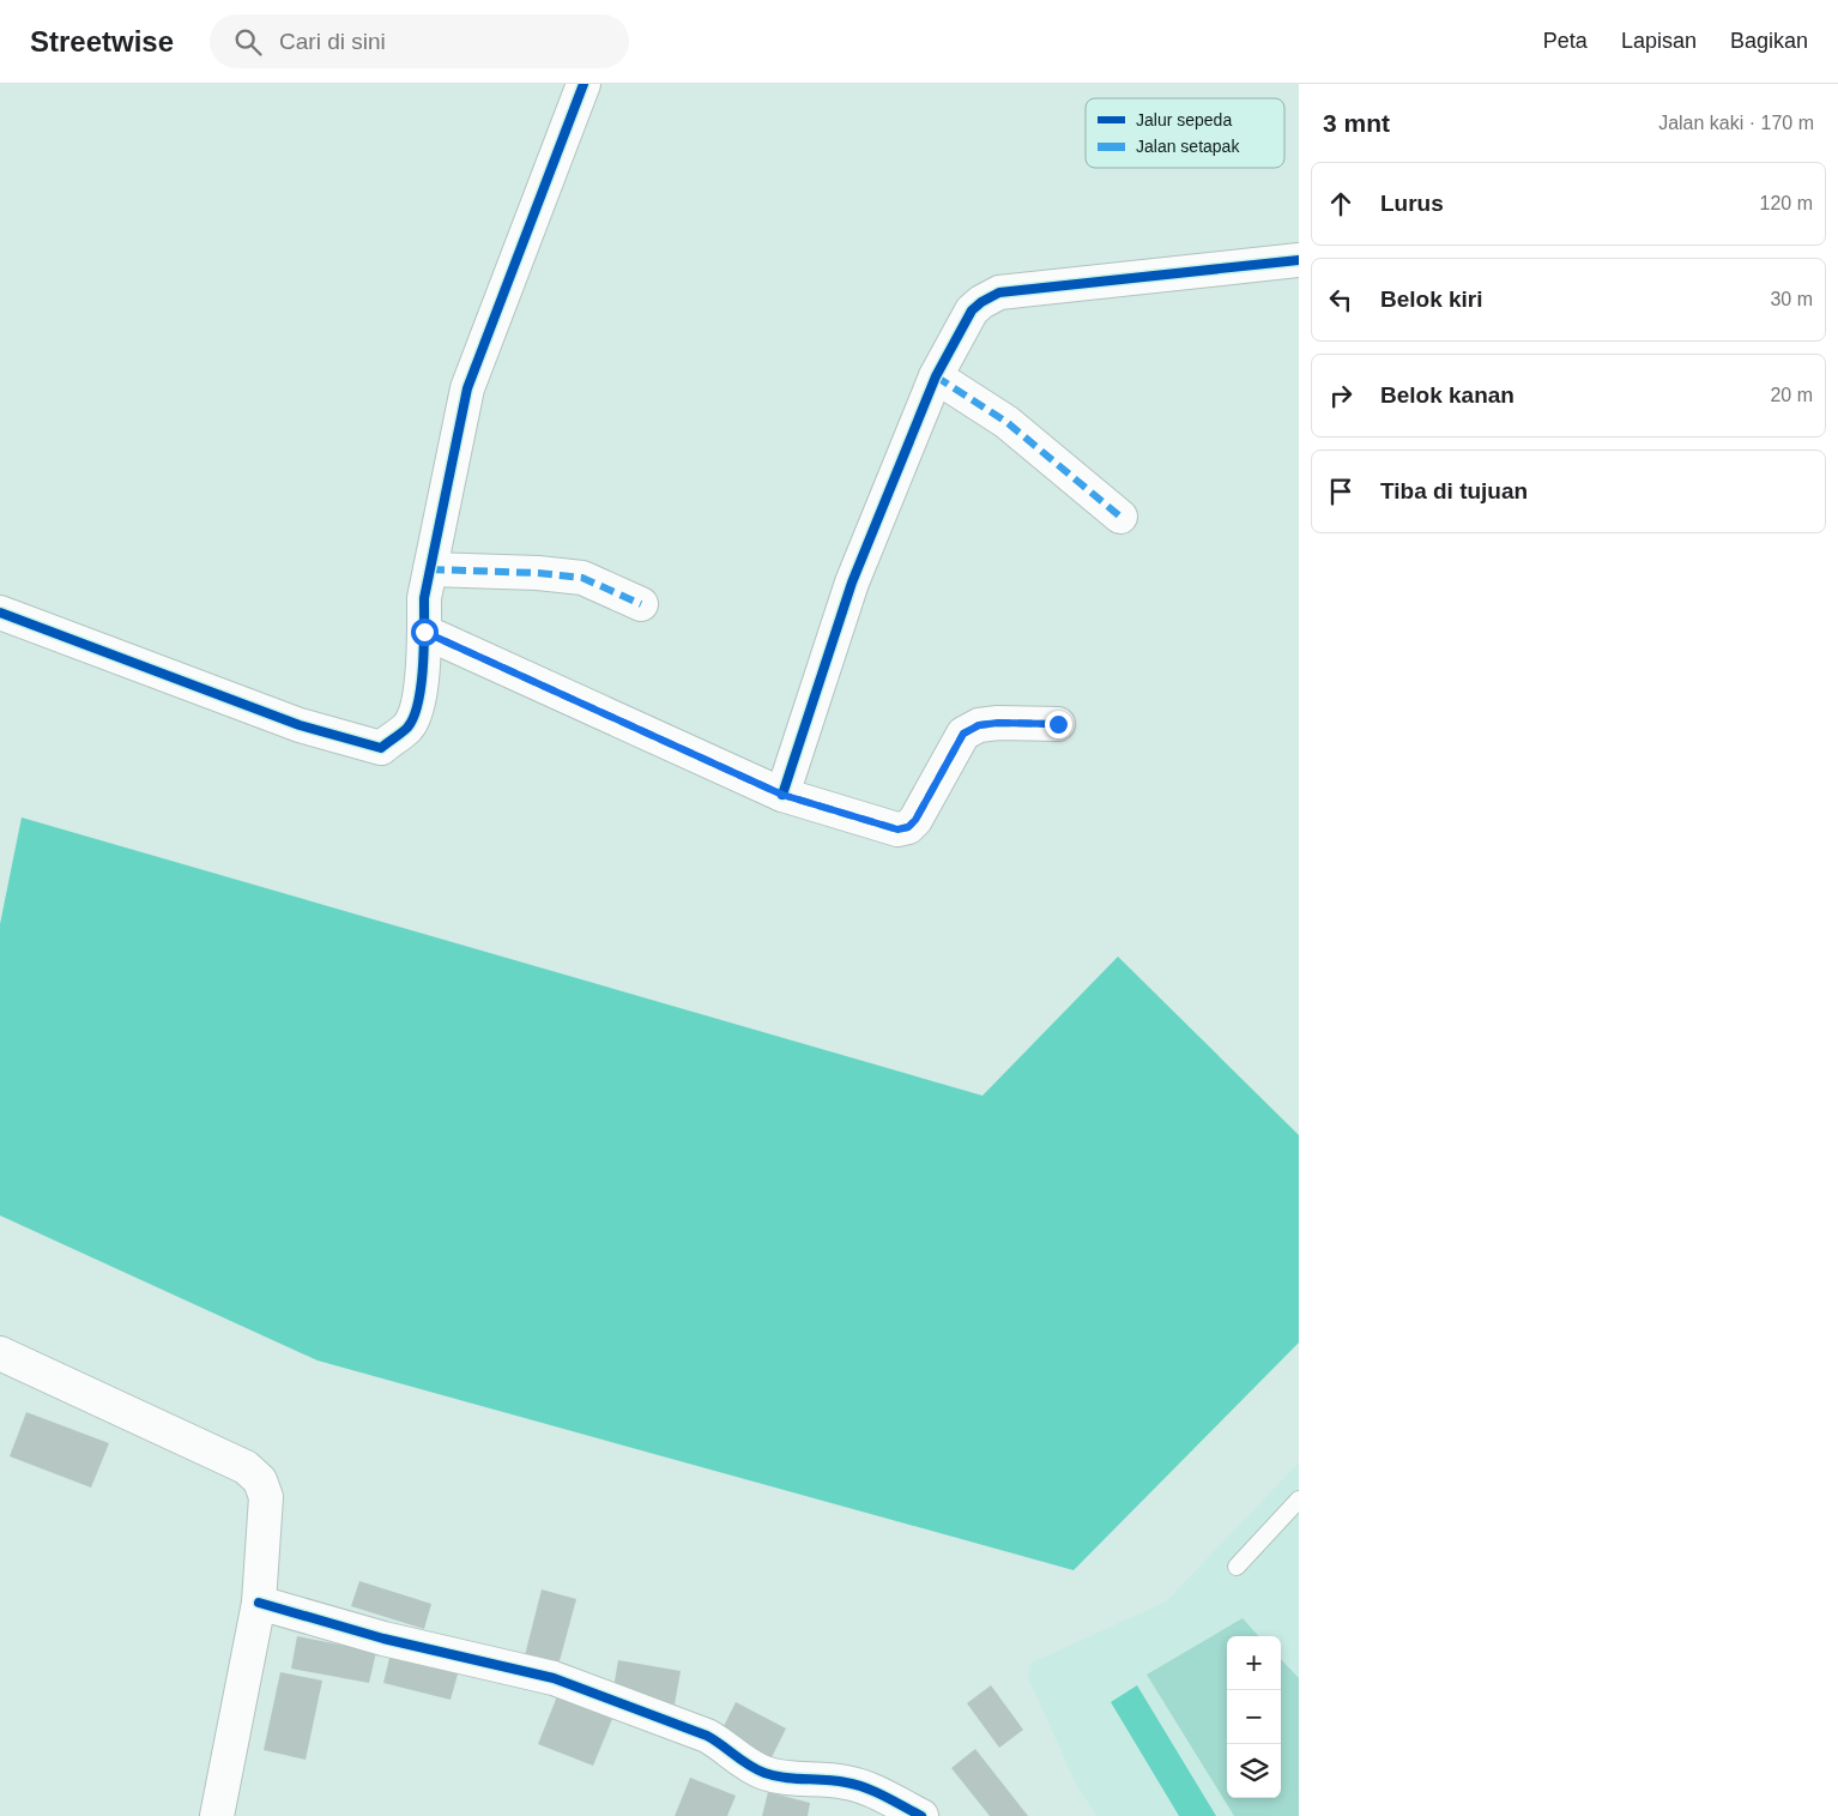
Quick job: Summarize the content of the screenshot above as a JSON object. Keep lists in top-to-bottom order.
{
  "legend": ["Jalur sepeda", "Jalan setapak"],
  "page": {
    "header": "Streetwise",
    "search": "Cari di sini",
    "nav": ["Peta", "Lapisan", "Bagikan"],
    "heading": ["3 mnt", "Jalan kaki · 170 m"],
    "list": [
      ["Lurus", "120 m"],
      ["Belok kiri", "30 m"],
      ["Belok kanan", "20 m"],
      "Tiba di tujuan"
    ],
    "map_buttons": ["+", "−"]
  }
}
